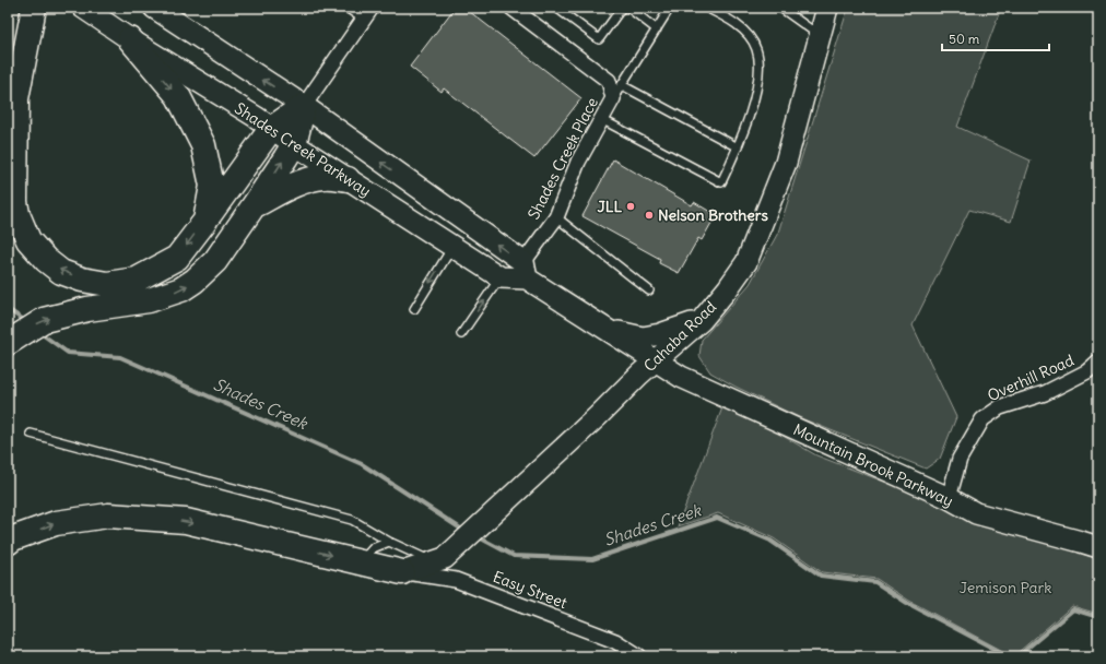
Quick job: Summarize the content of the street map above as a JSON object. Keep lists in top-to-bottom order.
{
  "streets": {
    "main road": ["Shades Creek Parkway", "Cahaba Road", "Mountain Brook Parkway"],
    "street": ["Shades Creek Place", "Overhill Road", "Easy Street"]
  },
  "crossings": [
    ["Shades Creek Parkway", "Shades Creek Place"],
    ["Shades Creek Parkway", "Cahaba Road"],
    ["Shades Creek Parkway", "Mountain Brook Parkway"],
    ["Cahaba Road", "Mountain Brook Parkway"],
    ["Cahaba Road", "Easy Street"],
    ["Overhill Road", "Mountain Brook Parkway"]
  ],
  "water": ["Shades Creek"],
  "parks": ["Jemison Park"],
  "places": ["JLL", "Nelson Brothers"],
  "scale_bar": "50 m"
}
